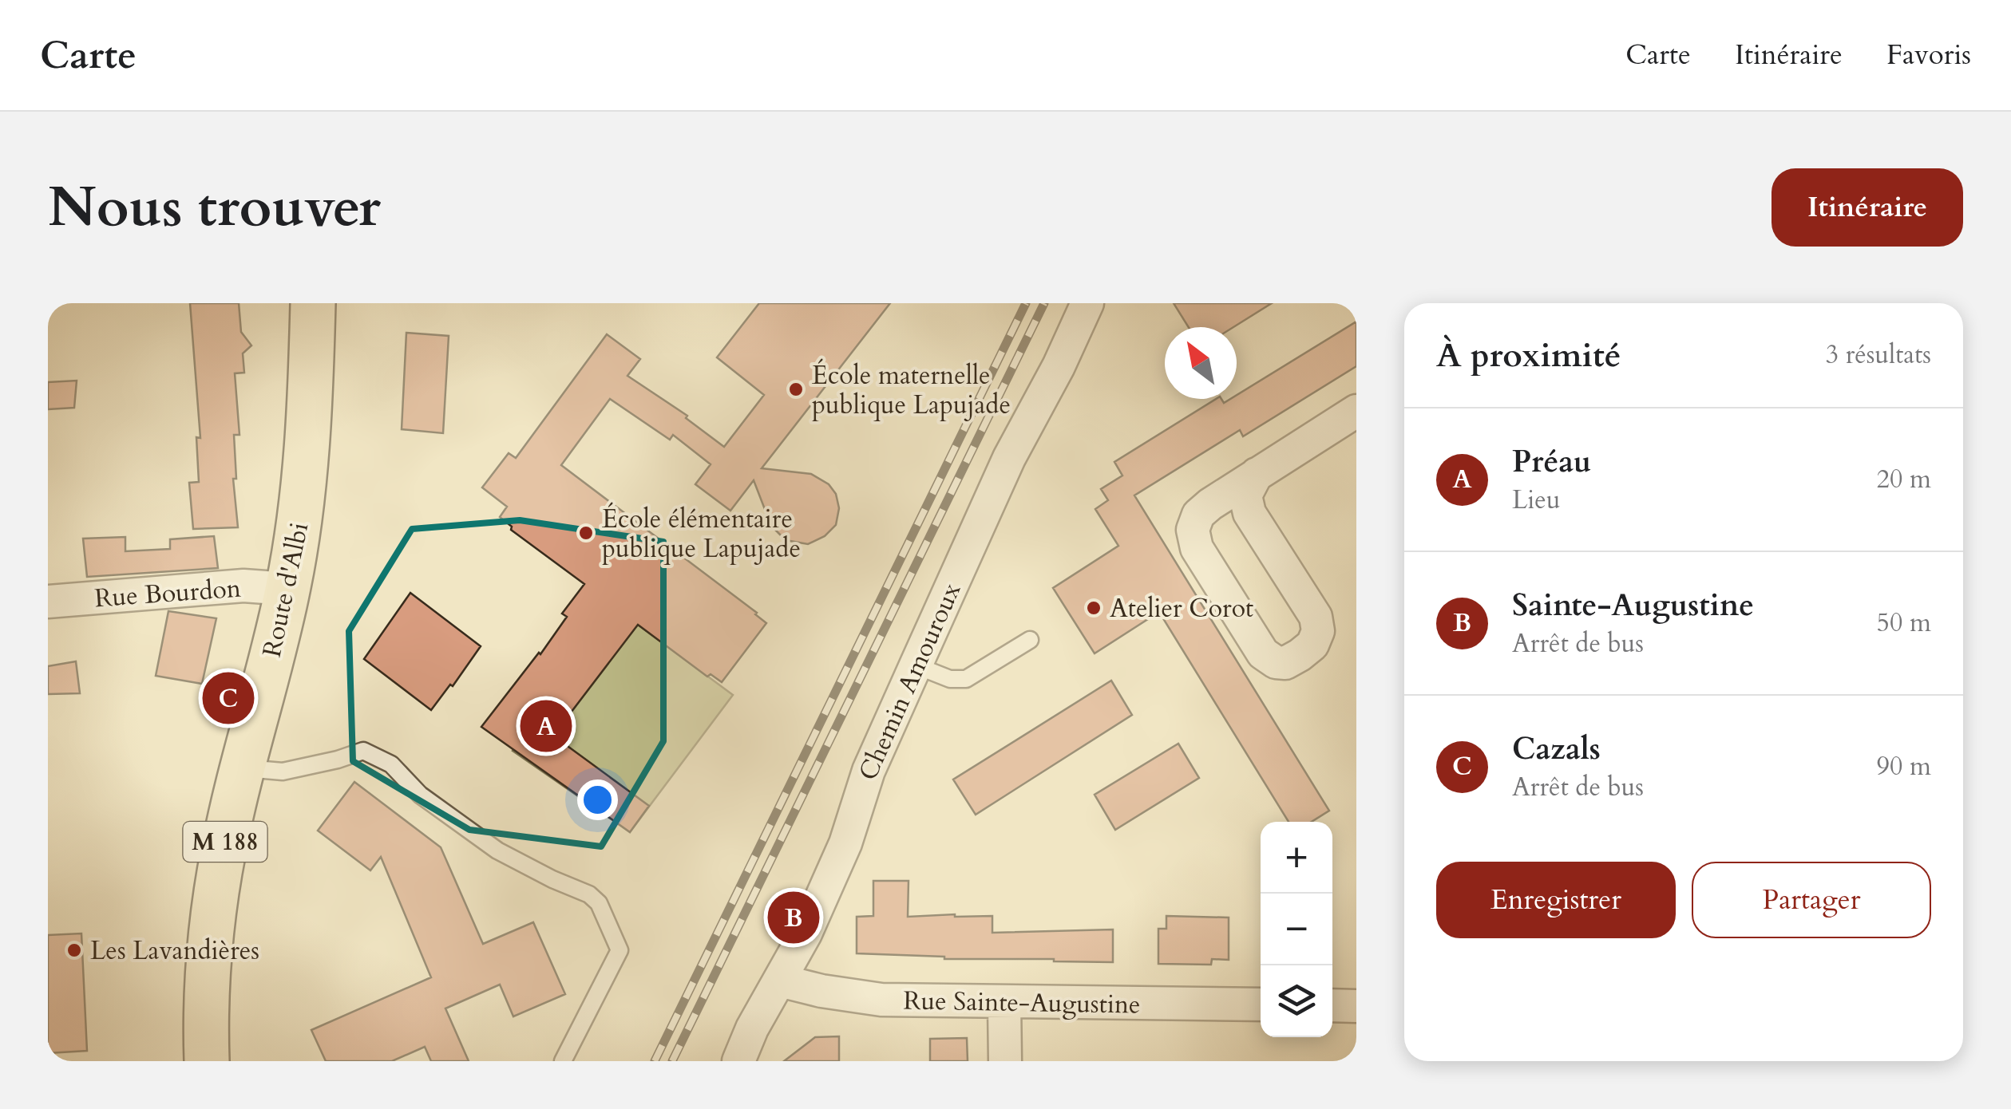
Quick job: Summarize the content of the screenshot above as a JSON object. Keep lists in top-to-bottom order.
{
  "streets": {
    "main road": ["Route d'Albi", "M 188"],
    "street": ["Rue Bourdon", "Chemin Amouroux", "Rue Sainte-Augustine"]
  },
  "crossings": [
    ["Route d'Albi", "Rue Bourdon"],
    ["Chemin Amouroux", "Rue Sainte-Augustine"]
  ],
  "places": [
    "École maternelle publique Lapujade",
    "École élémentaire publique Lapujade",
    "Atelier Corot",
    "Les Lavandières"
  ],
  "north": "top left",
  "page": {
    "header": "Carte",
    "nav": ["Carte", "Itinéraire", "Favoris"],
    "buttons": [
      "Itinéraire",
      ["Enregistrer", "Partager"]
    ],
    "title": "Nous trouver",
    "heading": ["À proximité", "3 résultats"],
    "list": [
      {
        "mark": "A",
        "name": "Préau",
        "note": "Lieu",
        "value": "20 m"
      },
      {
        "mark": "B",
        "name": "Sainte-Augustine",
        "note": "Arrêt de bus",
        "value": "50 m"
      },
      {
        "mark": "C",
        "name": "Cazals",
        "note": "Arrêt de bus",
        "value": "90 m"
      }
    ],
    "pins": ["C", "A", "B"],
    "map_buttons": ["+", "−"]
  }
}
